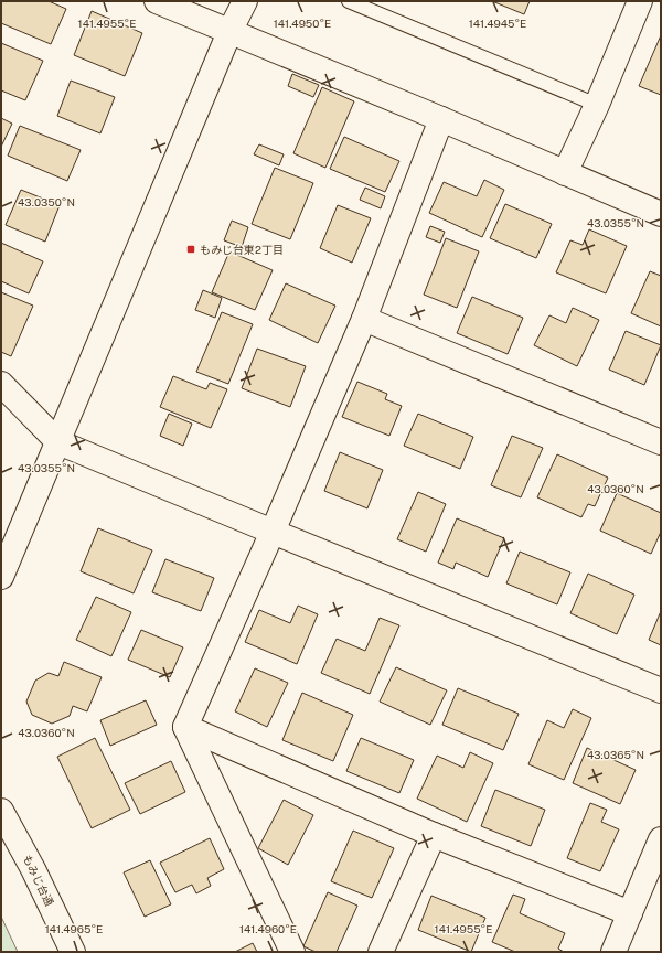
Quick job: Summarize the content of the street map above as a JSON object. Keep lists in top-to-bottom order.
{
  "streets": {
    "street": ["もみじ台通"]
  },
  "places": {
    "transit": ["もみじ台東2丁目"]
  },
  "coordinates": [
    "141.4955°E",
    "141.4950°E",
    "141.4945°E",
    "43.0350°N",
    "43.0355°N",
    "43.0360°N",
    "43.0365°N",
    "141.4965°E",
    "141.4960°E"
  ]
}
